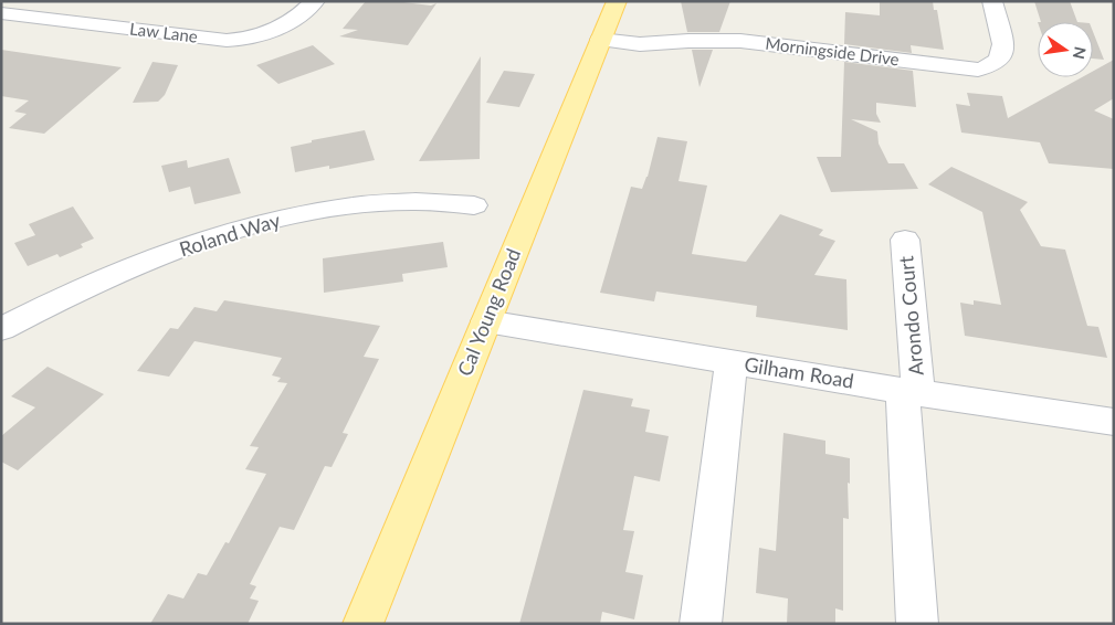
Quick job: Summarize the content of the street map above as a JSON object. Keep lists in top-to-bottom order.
{
  "streets": {
    "main road": ["Cal Young Road"],
    "street": [
      "Law Lane",
      "Morningside Drive",
      "Roland Way",
      "Arondo Court",
      "Gilham Road"
    ]
  },
  "crossings": [
    ["Morningside Drive", "Cal Young Road"],
    ["Cal Young Road", "Gilham Road"],
    ["Arondo Court", "Gilham Road"]
  ],
  "north": "right"
}
